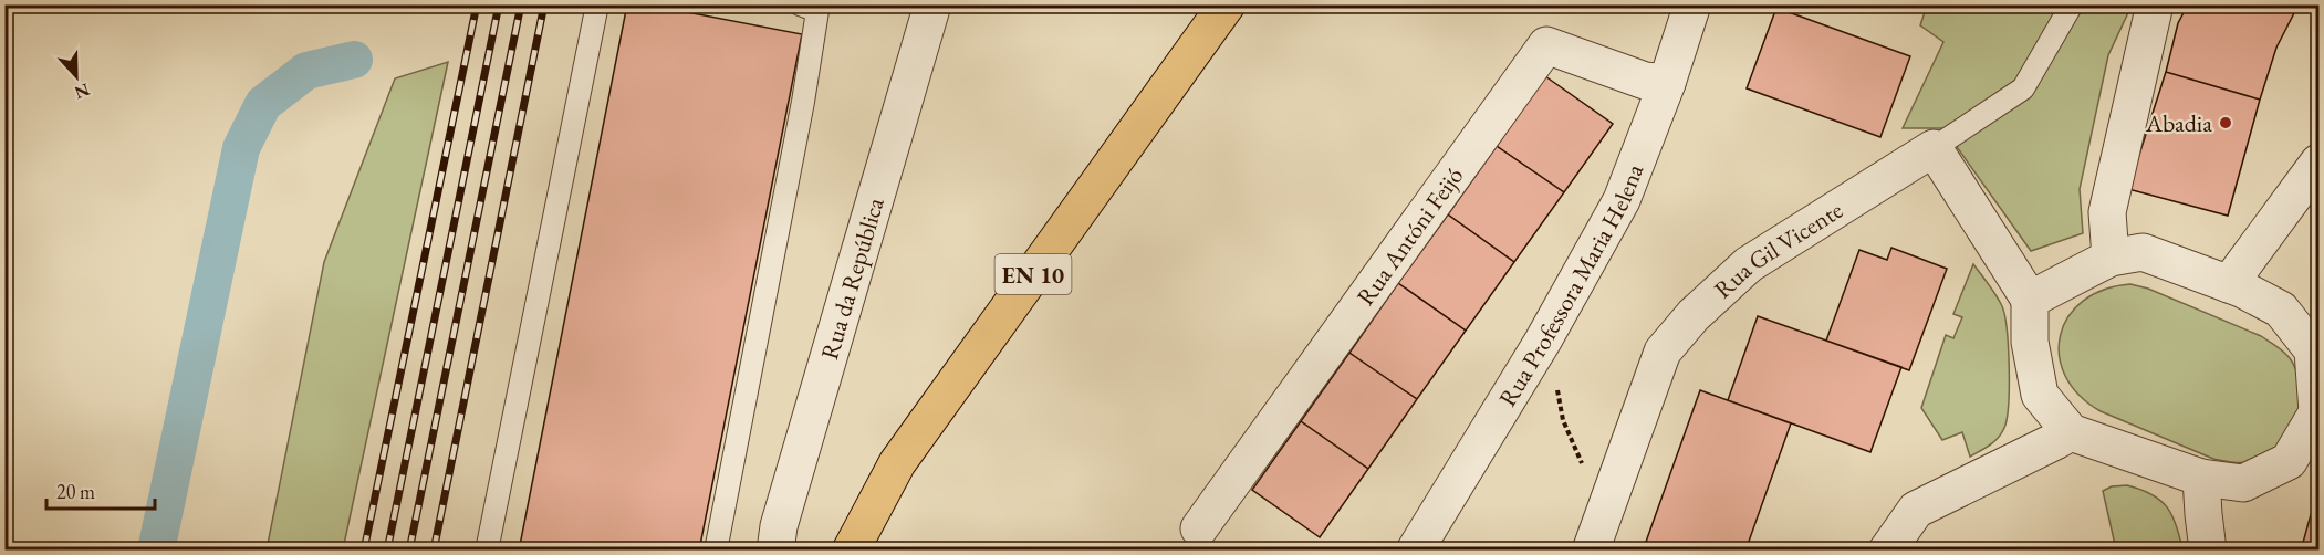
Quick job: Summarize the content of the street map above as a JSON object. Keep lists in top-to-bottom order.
{
  "streets": {
    "main road": ["EN 10"],
    "street": [
      "Rua Antóni Feijó",
      "Rua Gil Vicente",
      "Rua da República",
      "Rua Professora Maria Helena"
    ]
  },
  "crossings": [
    ["Rua Antóni Feijó", "Rua Professora Maria Helena"]
  ],
  "places": ["Abadia"],
  "scale_bar": "20 m",
  "north": "bottom"
}
